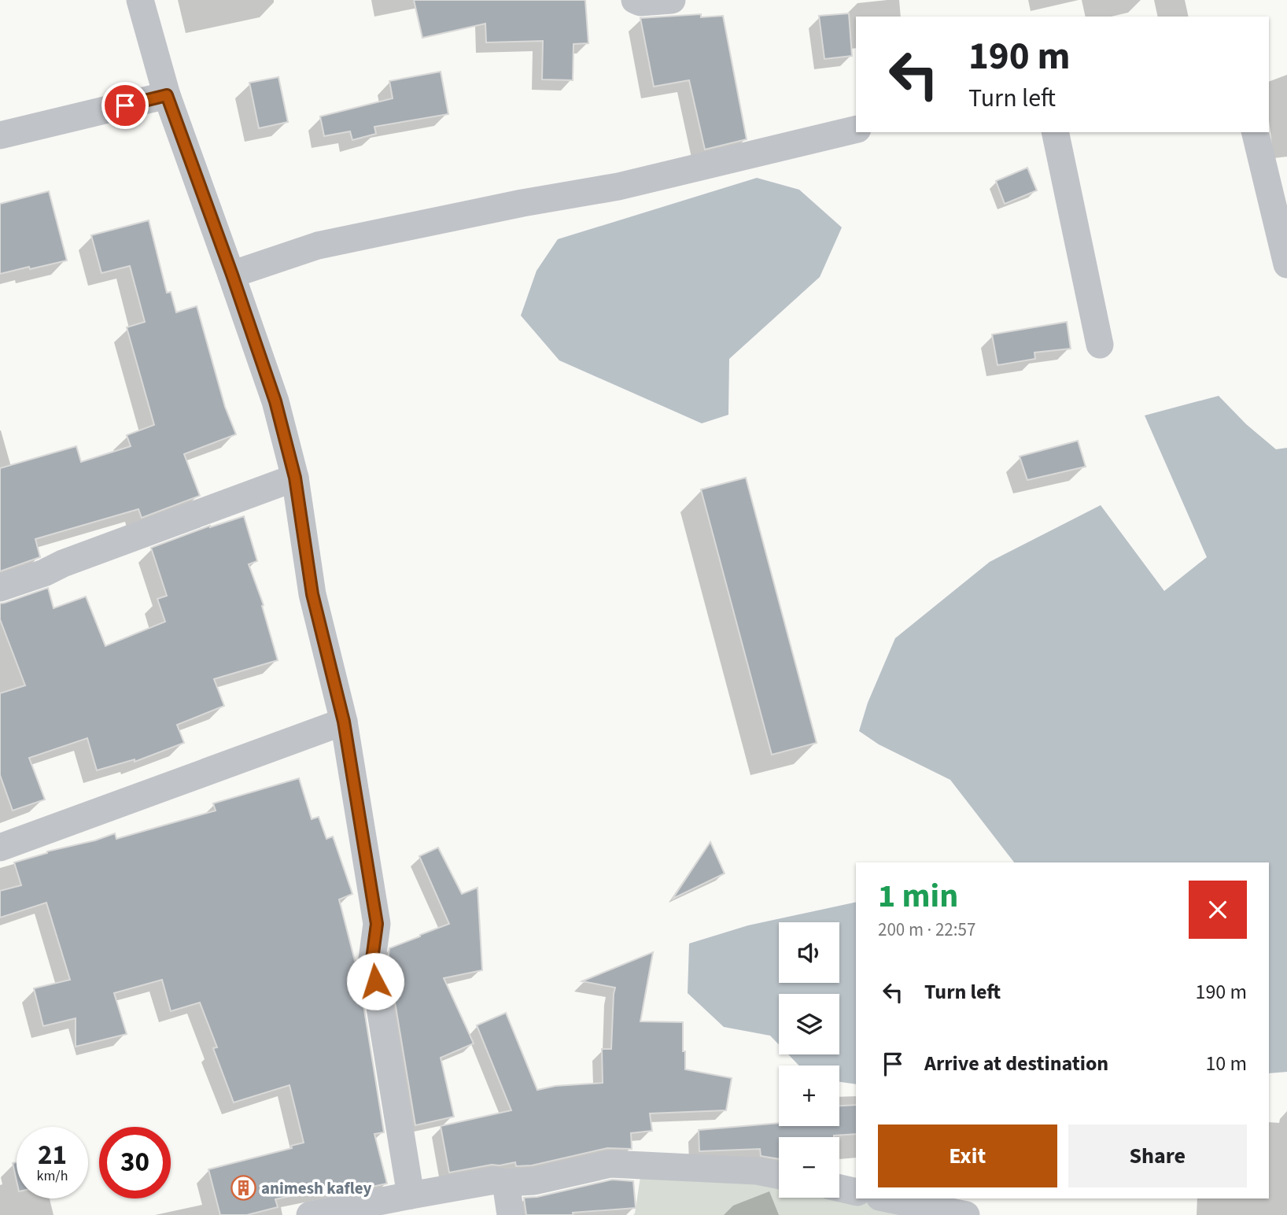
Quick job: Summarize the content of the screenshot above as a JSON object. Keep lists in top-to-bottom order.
{
  "places": {
    "building": ["animesh kafley"]
  },
  "page": {
    "turn": ["190 m", "Turn left"],
    "heading": ["1 min", "200 m · 22:57"],
    "map_buttons": ["+", "−"],
    "list": [
      {
        "name": "Turn left",
        "value": "190 m"
      },
      {
        "name": "Arrive at destination",
        "value": "10 m"
      }
    ],
    "buttons": ["Exit", "Share"],
    "speed": "21 km/h",
    "limit": "30"
  }
}
